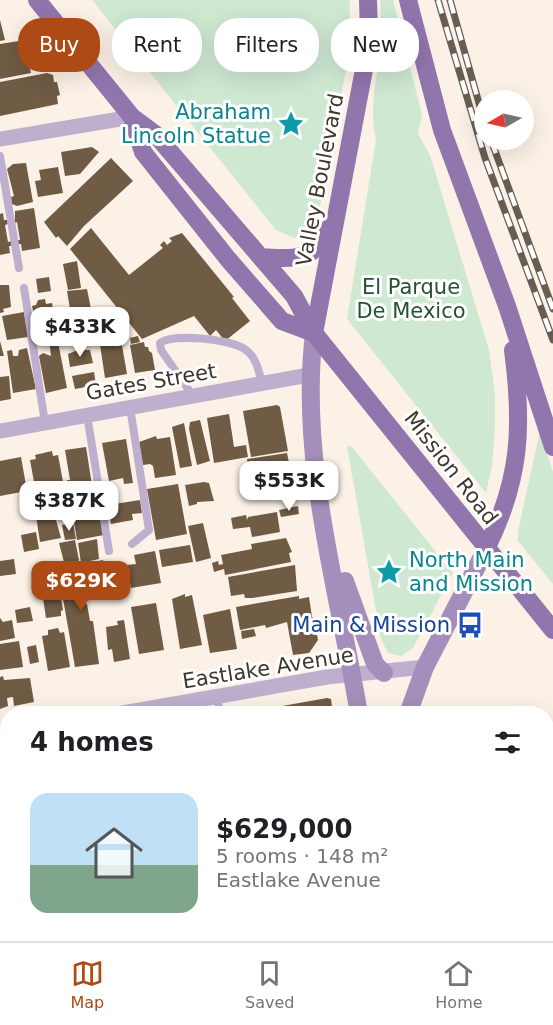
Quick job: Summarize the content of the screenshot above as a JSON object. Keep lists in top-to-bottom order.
{
  "streets": {
    "main road": ["Valley Boulevard", "Mission Road"],
    "street": ["Gates Street", "Eastlake Avenue"]
  },
  "crossings": [
    ["Valley Boulevard", "Mission Road"]
  ],
  "parks": ["El Parque De Mexico"],
  "places": {
    "place": ["Abraham Lincoln Statue", "North Main and Mission"],
    "bus stop": ["Main & Mission"]
  },
  "north": "left",
  "page": {
    "chip": [
      "Buy",
      "Rent",
      "Filters",
      "New"
    ],
    "price": [
      "$433K",
      "$553K",
      "$387K",
      "$629K"
    ],
    "heading": "4 homes",
    "list": [
      {
        "name": "$629,000",
        "note": "5 rooms · 148 m² · Eastlake Avenue"
      }
    ],
    "tabs": ["Map", "Saved", "Home"]
  }
}
